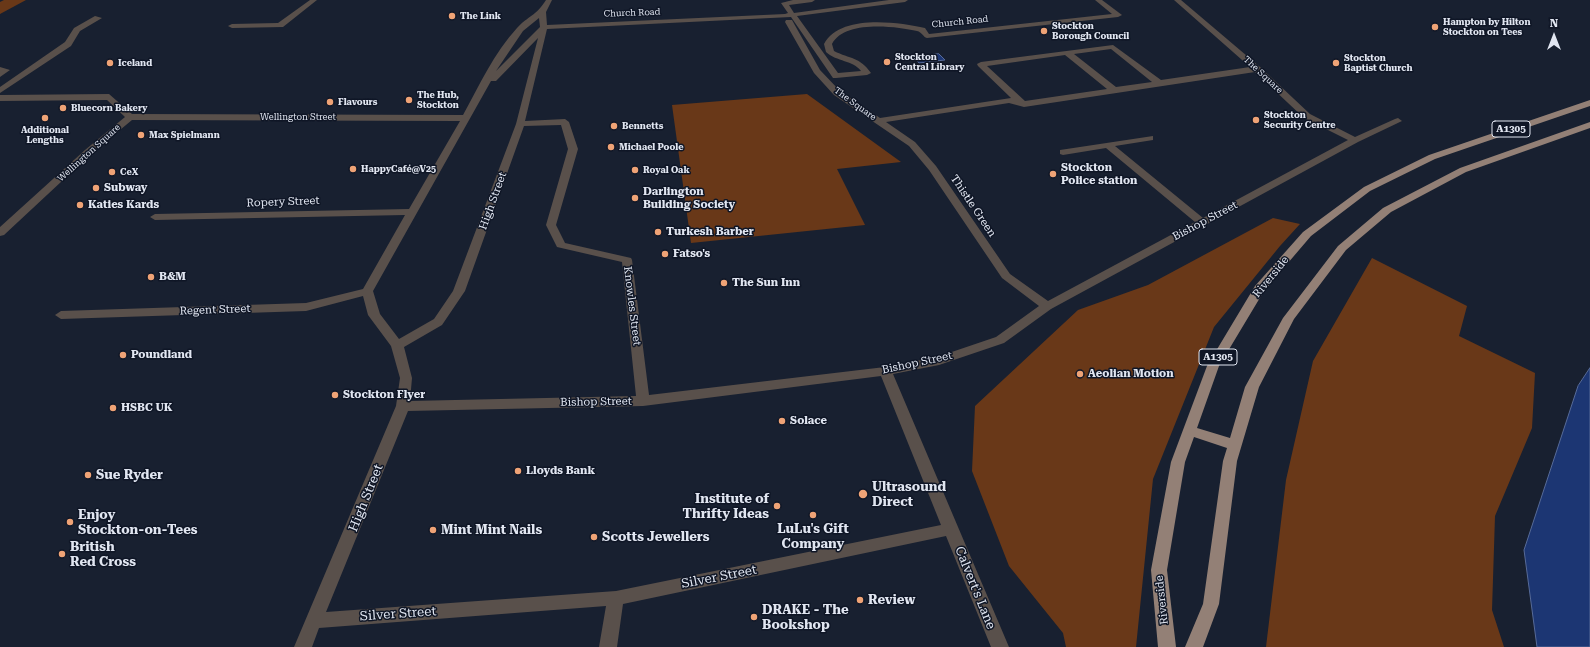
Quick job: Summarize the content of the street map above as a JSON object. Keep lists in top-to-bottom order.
{
  "streets": {
    "main road": ["A1305", "Riverside"],
    "street": [
      "Church Road",
      "The Square",
      "Wellington Street",
      "Wellington Square",
      "High Street",
      "Ropery Street",
      "Thistle Green",
      "Bishop Street",
      "Knowles Street",
      "Regent Street",
      "Silver Street",
      "Calvert's Lane"
    ]
  },
  "crossings": [
    ["Church Road", "The Square"],
    ["Church Road", "High Street"],
    ["The Square", "Thistle Green"],
    ["The Square", "Bishop Street"],
    ["Wellington Street", "Wellington Square"],
    ["High Street", "Bishop Street"],
    ["High Street", "Knowles Street"],
    ["High Street", "Regent Street"],
    ["High Street", "Silver Street"],
    ["Thistle Green", "Bishop Street"],
    ["Bishop Street", "Knowles Street"],
    ["Silver Street", "Calvert's Lane"]
  ],
  "places": [
    "The Link",
    "Hampton by Hilton Stockton on Tees",
    "Stockton Borough Council",
    "Stockton Central Library",
    "Iceland",
    "Stockton Baptist Church",
    "The Hub, Stockton",
    "Flavours",
    "Bluecorn Bakery",
    "Additional Lengths",
    "Stockton Security Centre",
    "Bennetts",
    "Max Spielmann",
    "Michael Poole",
    "HappyCafé@V25",
    "Royal Oak",
    "CeX",
    "Stockton Police station",
    "Subway",
    "Darlington Building Society",
    "Katies Kards",
    "Turkesh Barber",
    "Fatso's",
    "B&M",
    "The Sun Inn",
    "Poundland",
    "Aeolian Motion",
    "Stockton Flyer",
    "HSBC UK",
    "Solace",
    "Lloyds Bank",
    "Sue Ryder",
    "Ultrasound Direct",
    "Institute of Thrifty Ideas",
    "LuLu's Gift Company",
    "Enjoy Stockton-on-Tees",
    "Mint Mint Nails",
    "Scotts Jewellers",
    "British Red Cross",
    "Review",
    "DRAKE - The Bookshop"
  ],
  "north": "top"
}
